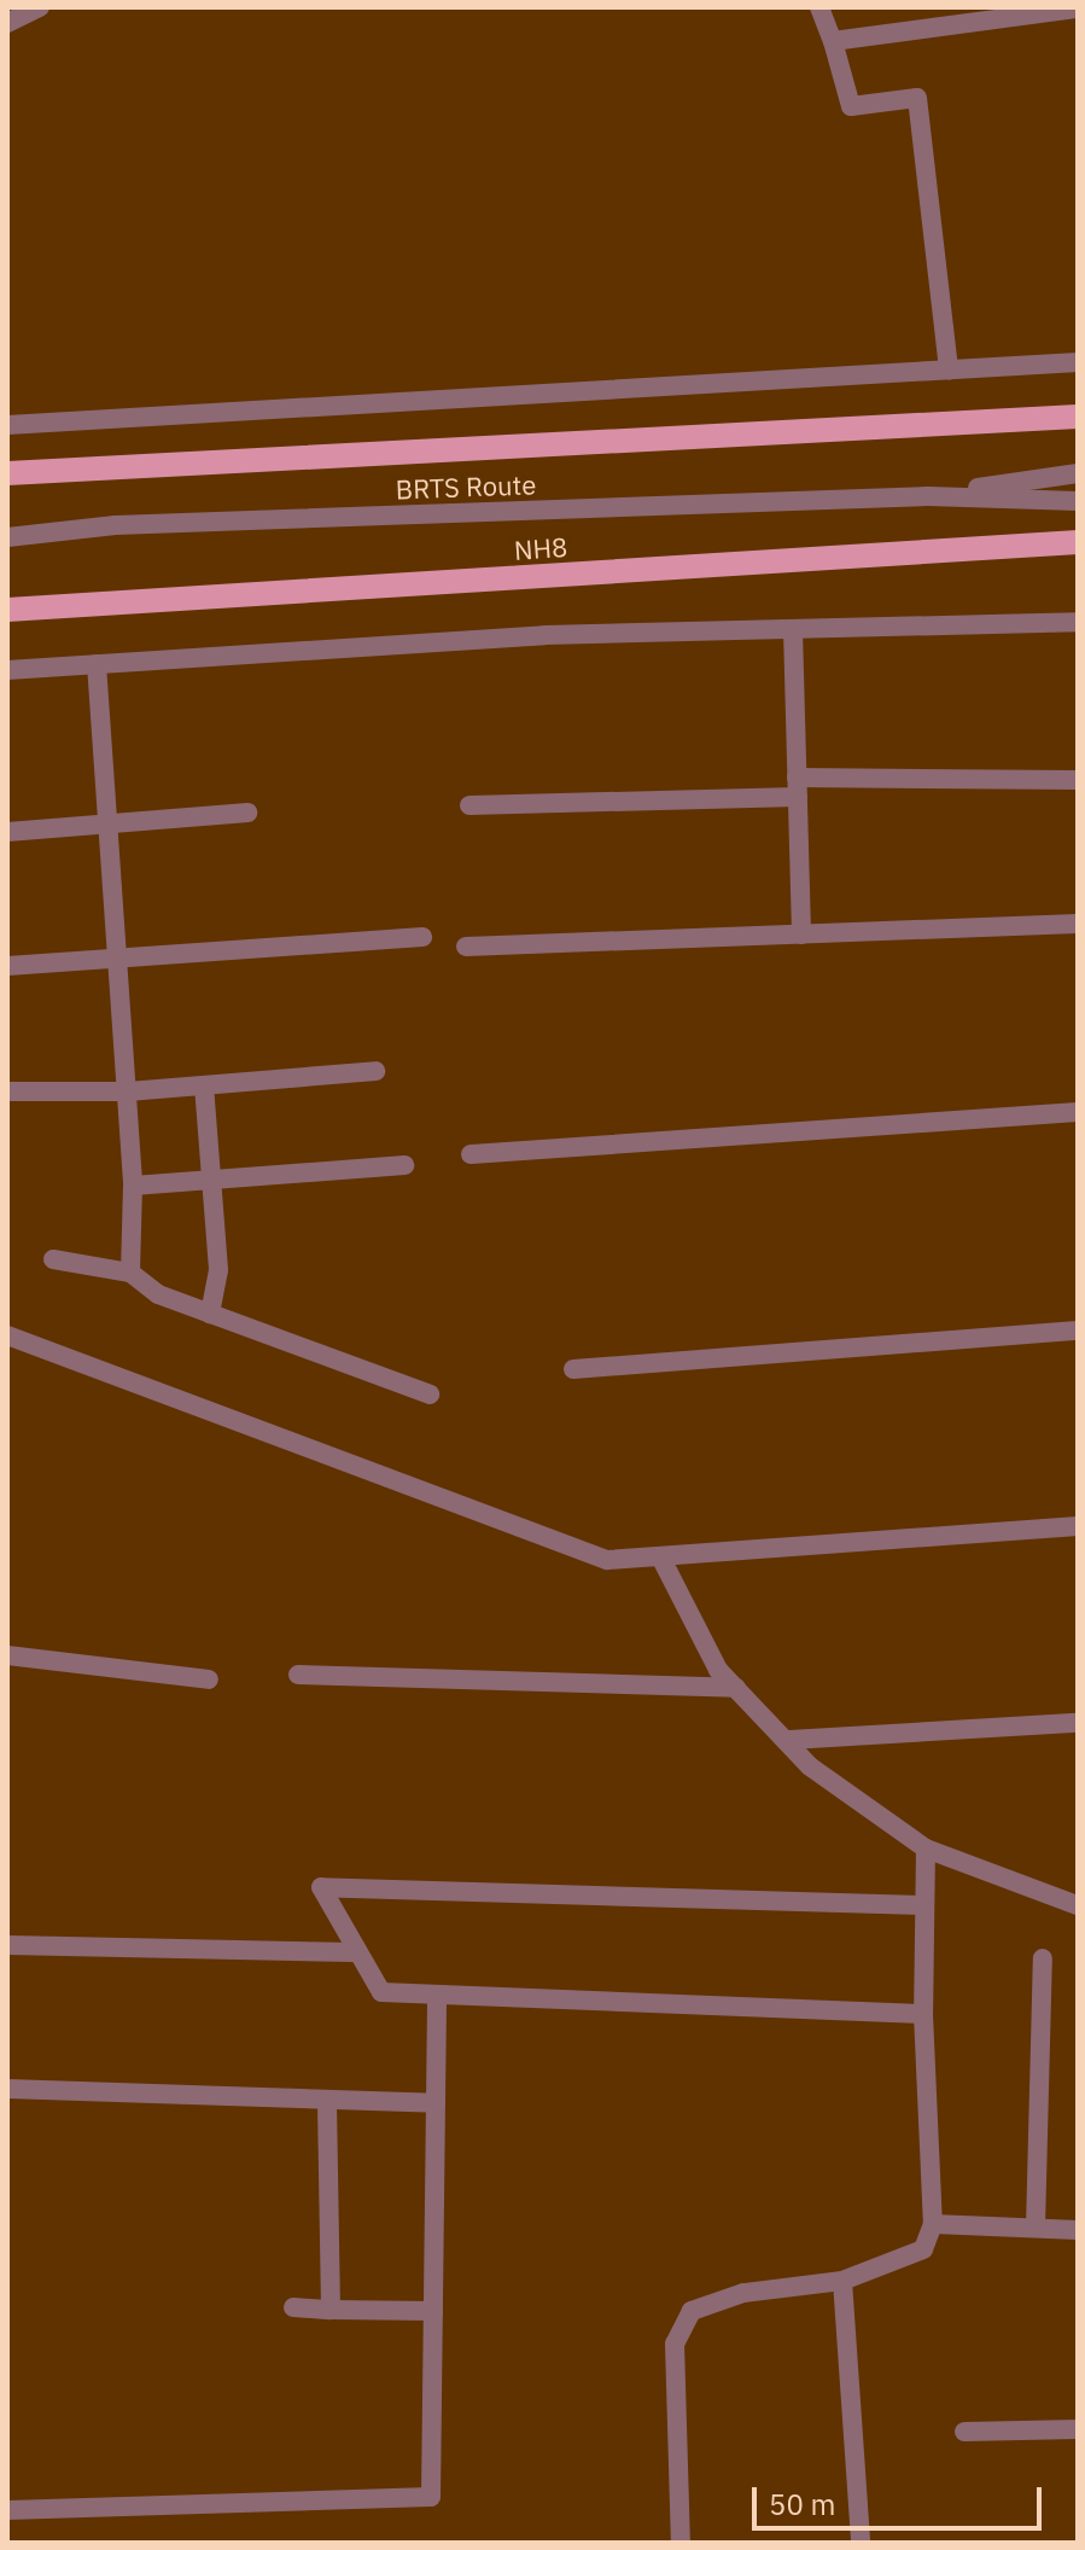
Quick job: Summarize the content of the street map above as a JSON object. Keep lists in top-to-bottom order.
{
  "streets": {
    "main road": ["NH8"],
    "street": ["BRTS Route"]
  },
  "scale_bar": "50 m"
}
